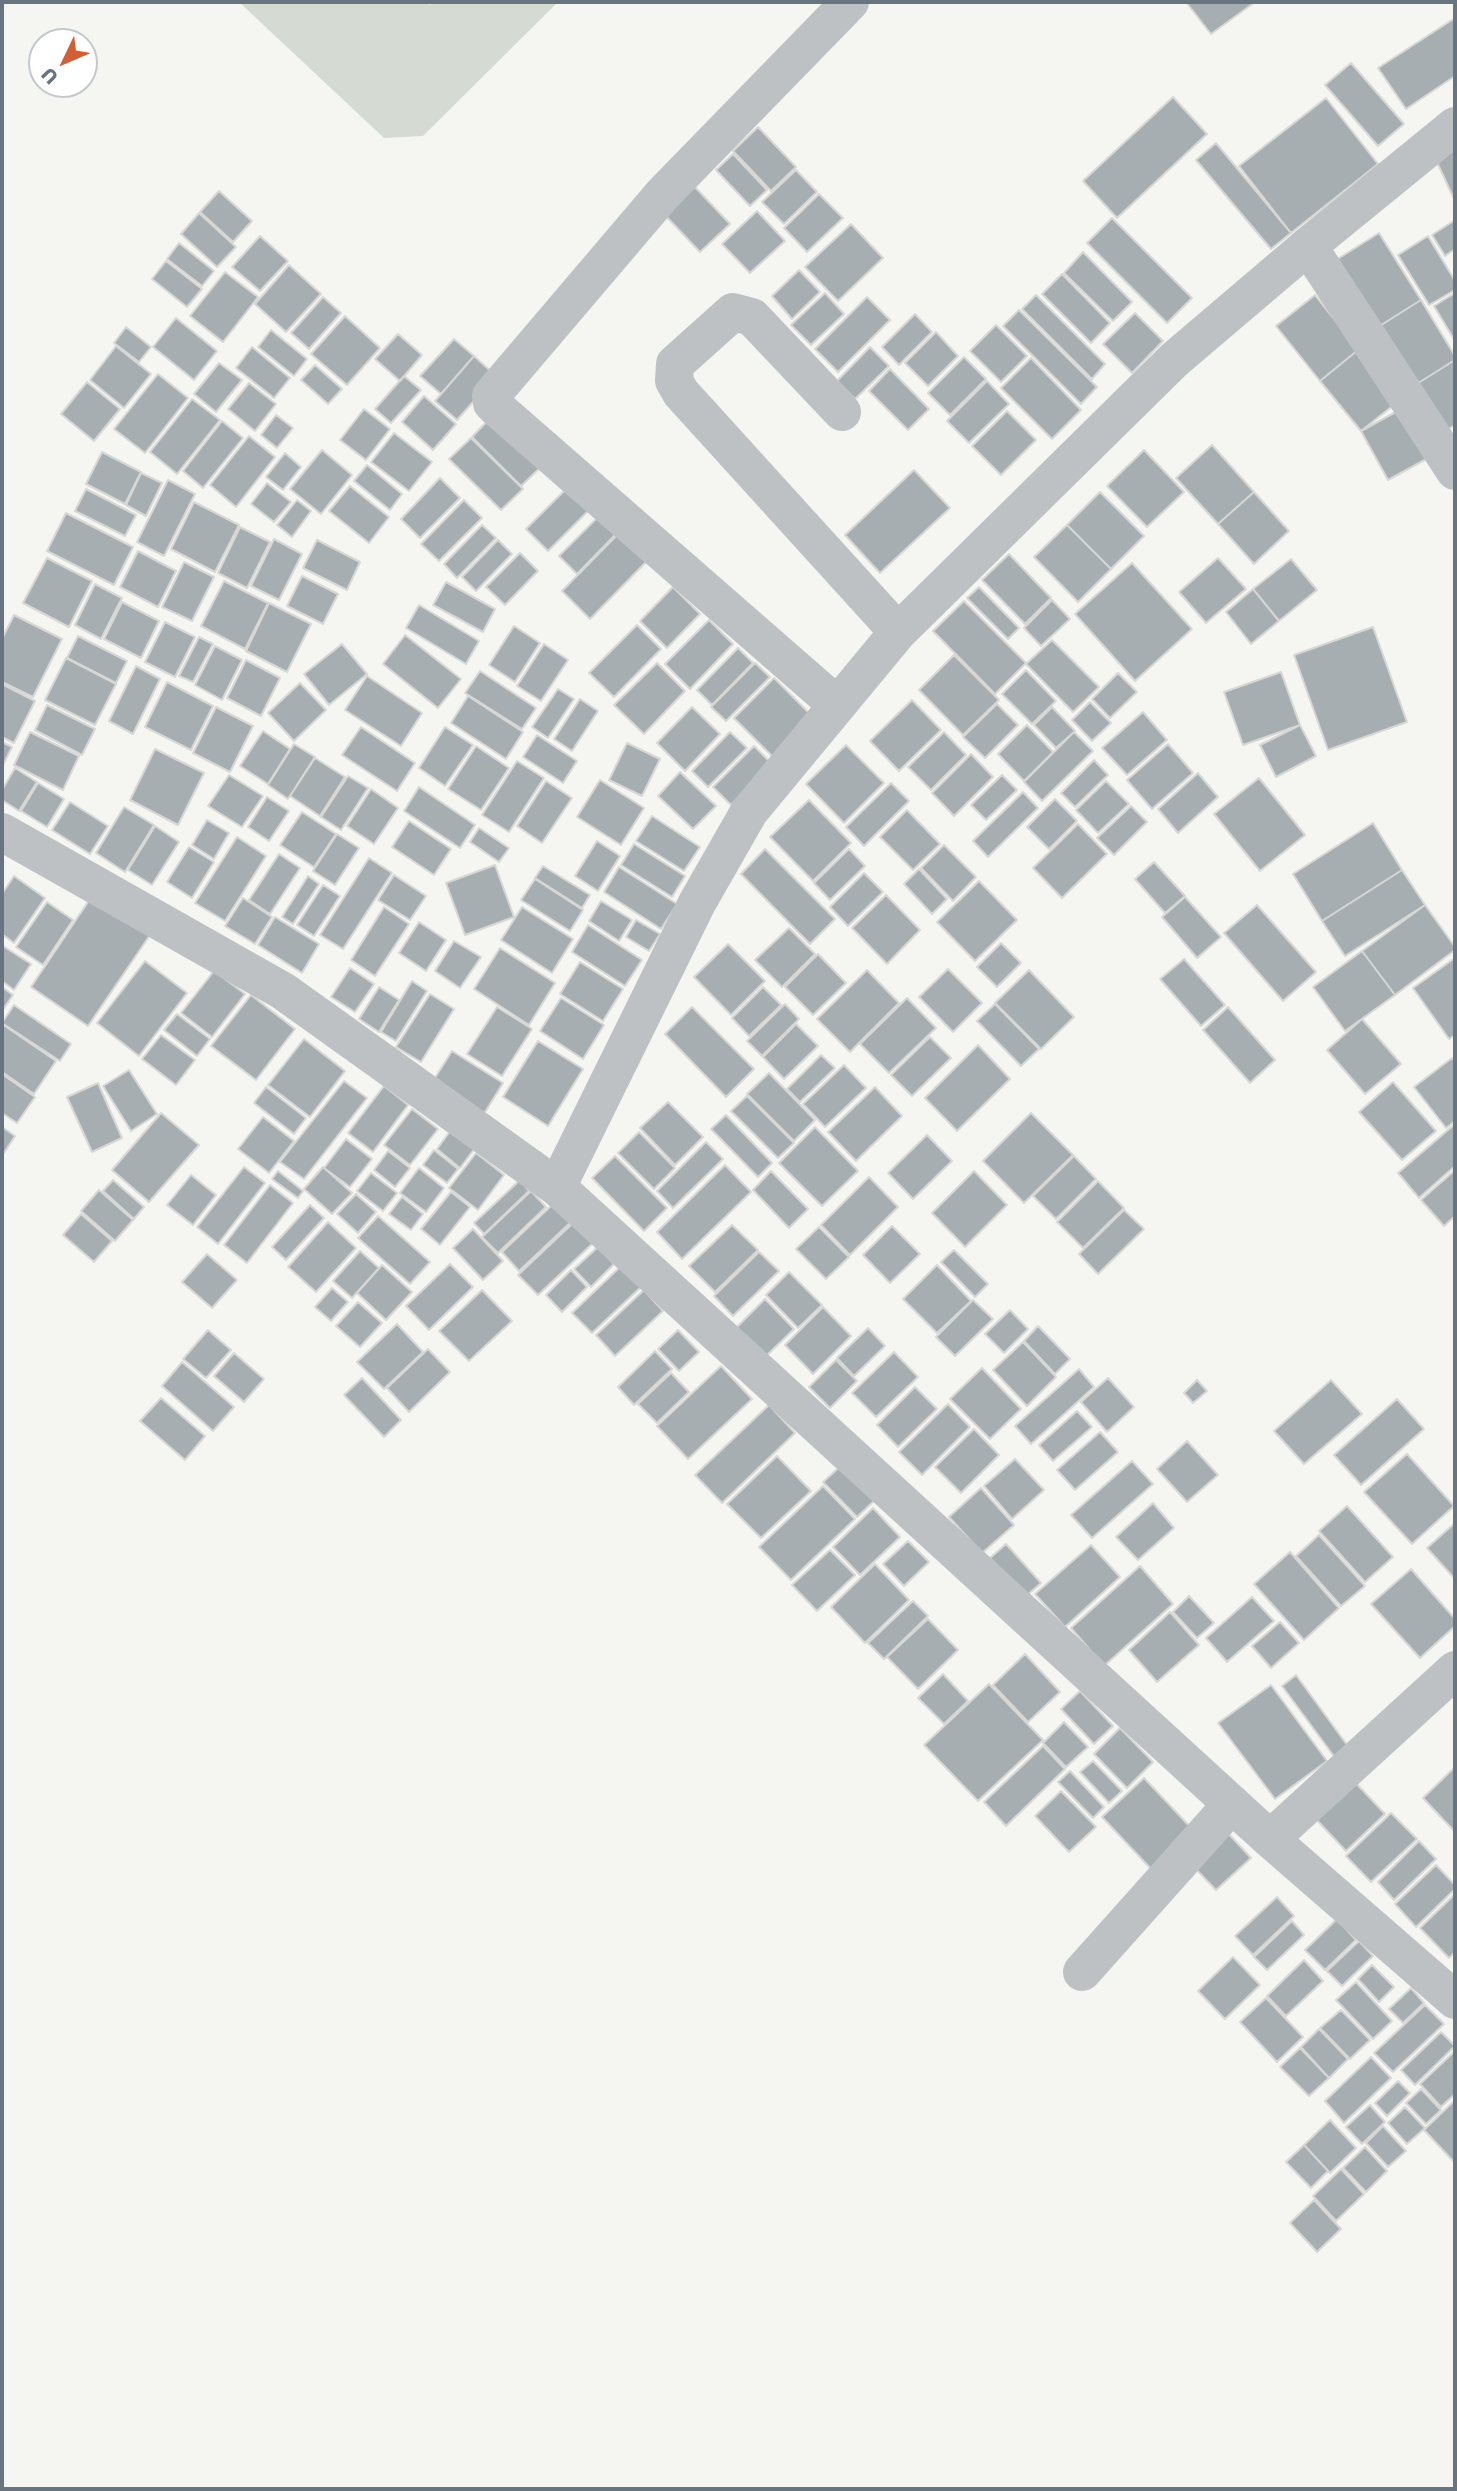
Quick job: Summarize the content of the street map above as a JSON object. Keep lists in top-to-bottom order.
{
  "north": "bottom left"
}
